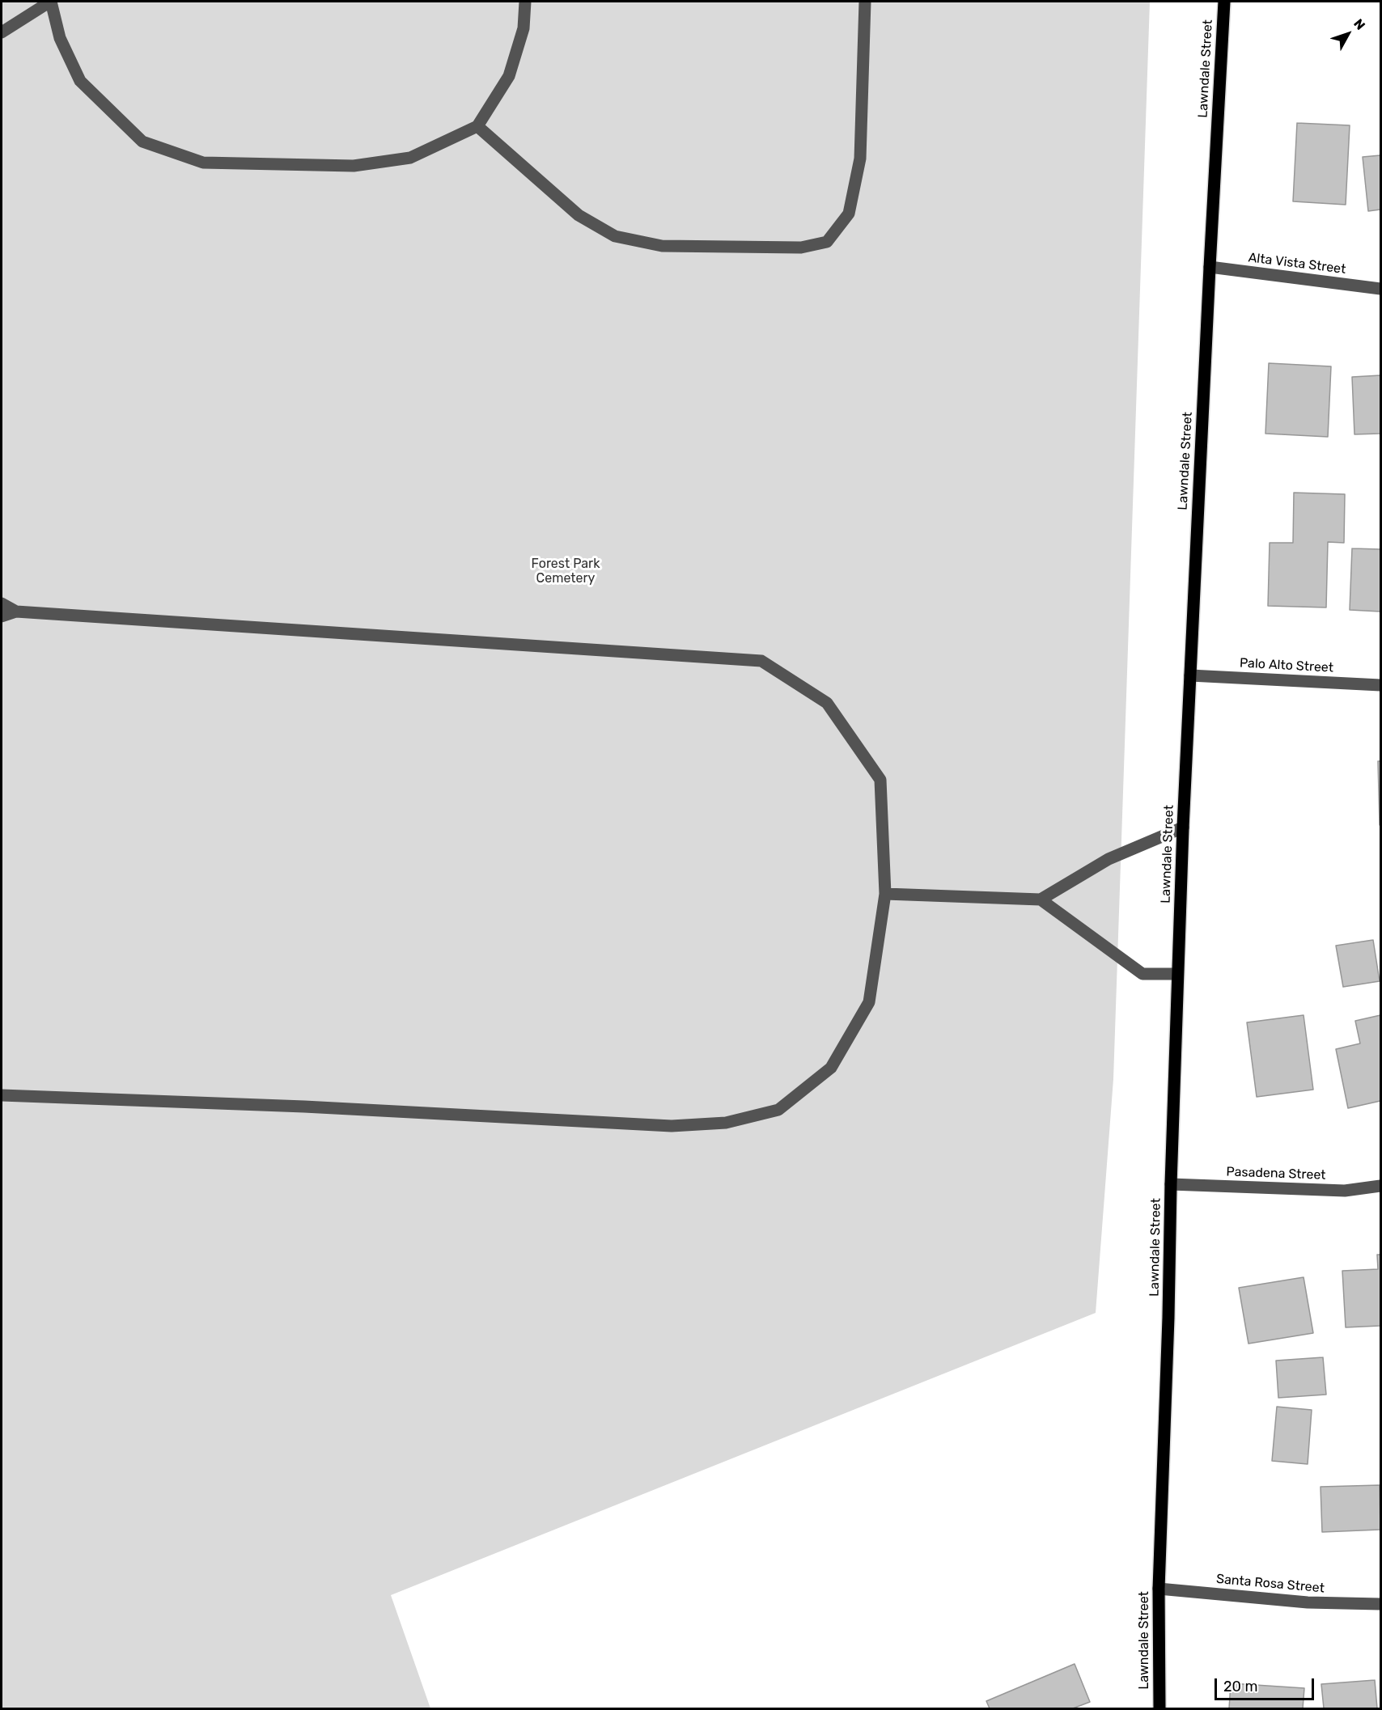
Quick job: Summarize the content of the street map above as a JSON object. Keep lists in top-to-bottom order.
{
  "streets": {
    "main road": ["Lawndale Street"],
    "street": [
      "Alta Vista Street",
      "Palo Alto Street",
      "Pasadena Street",
      "Santa Rosa Street"
    ]
  },
  "crossings": [
    ["Lawndale Street", "Alta Vista Street"],
    ["Lawndale Street", "Palo Alto Street"],
    ["Lawndale Street", "Pasadena Street"],
    ["Lawndale Street", "Santa Rosa Street"]
  ],
  "parks": ["Forest Park Cemetery"],
  "scale_bar": "20 m",
  "north": "top right"
}
